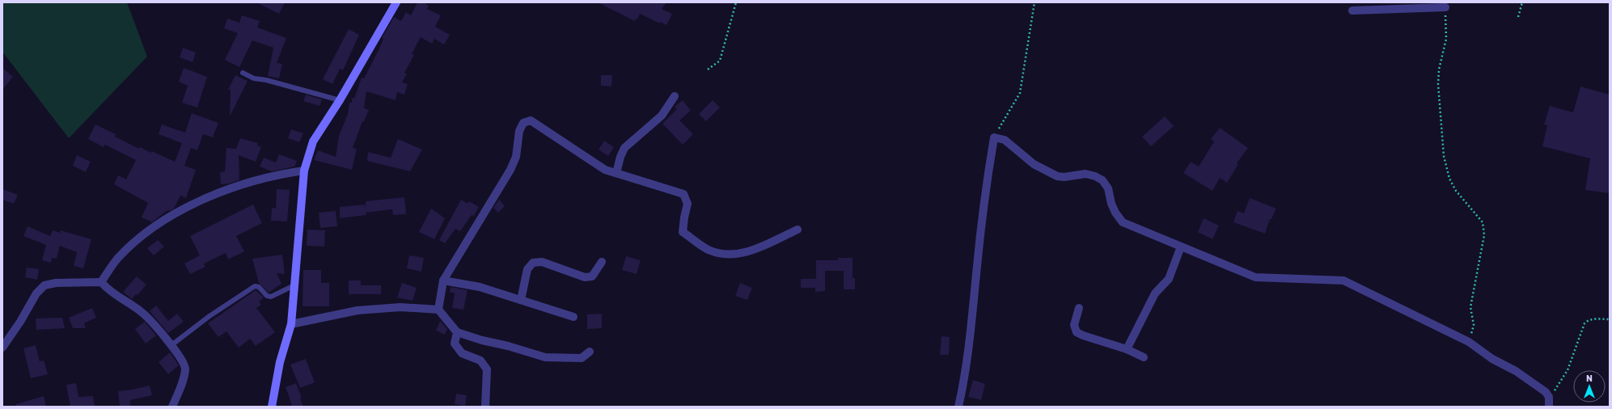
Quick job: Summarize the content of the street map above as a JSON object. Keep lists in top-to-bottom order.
{
  "north": "top"
}
